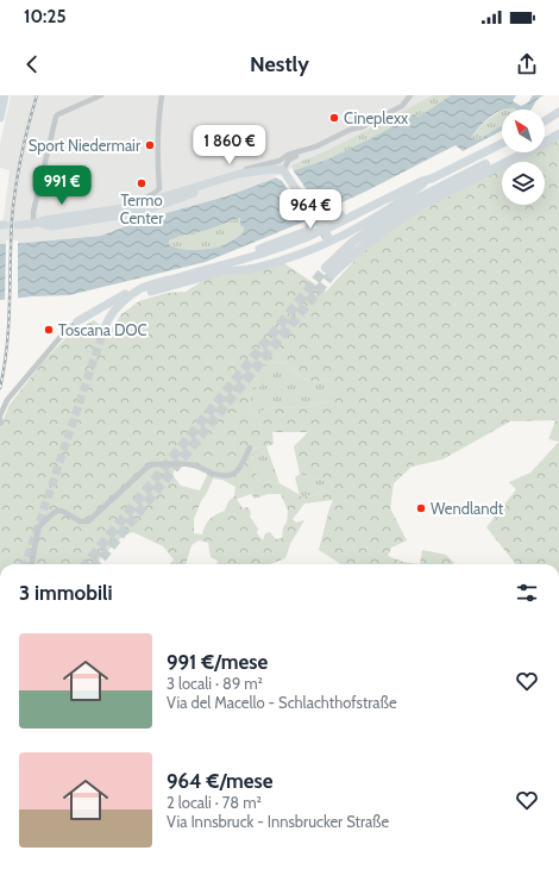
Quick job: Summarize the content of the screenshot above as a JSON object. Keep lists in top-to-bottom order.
{
  "places": [
    "Cineplexx",
    "Sport Niedermair",
    "Termo Center",
    "Toscana DOC",
    "Wendlandt"
  ],
  "north": "top left",
  "page": {
    "status": "10:25",
    "header": "Nestly",
    "price": ["1 860 €", "991 €", "964 €"],
    "heading": "3 immobili",
    "list": [
      {
        "name": "991 €/mese",
        "note": "3 locali · 89 m² · Via del Macello - Schlachthofstraße"
      },
      {
        "name": "964 €/mese",
        "note": "2 locali · 78 m² · Via Innsbruck - Innsbrucker Straße"
      }
    ]
  }
}
